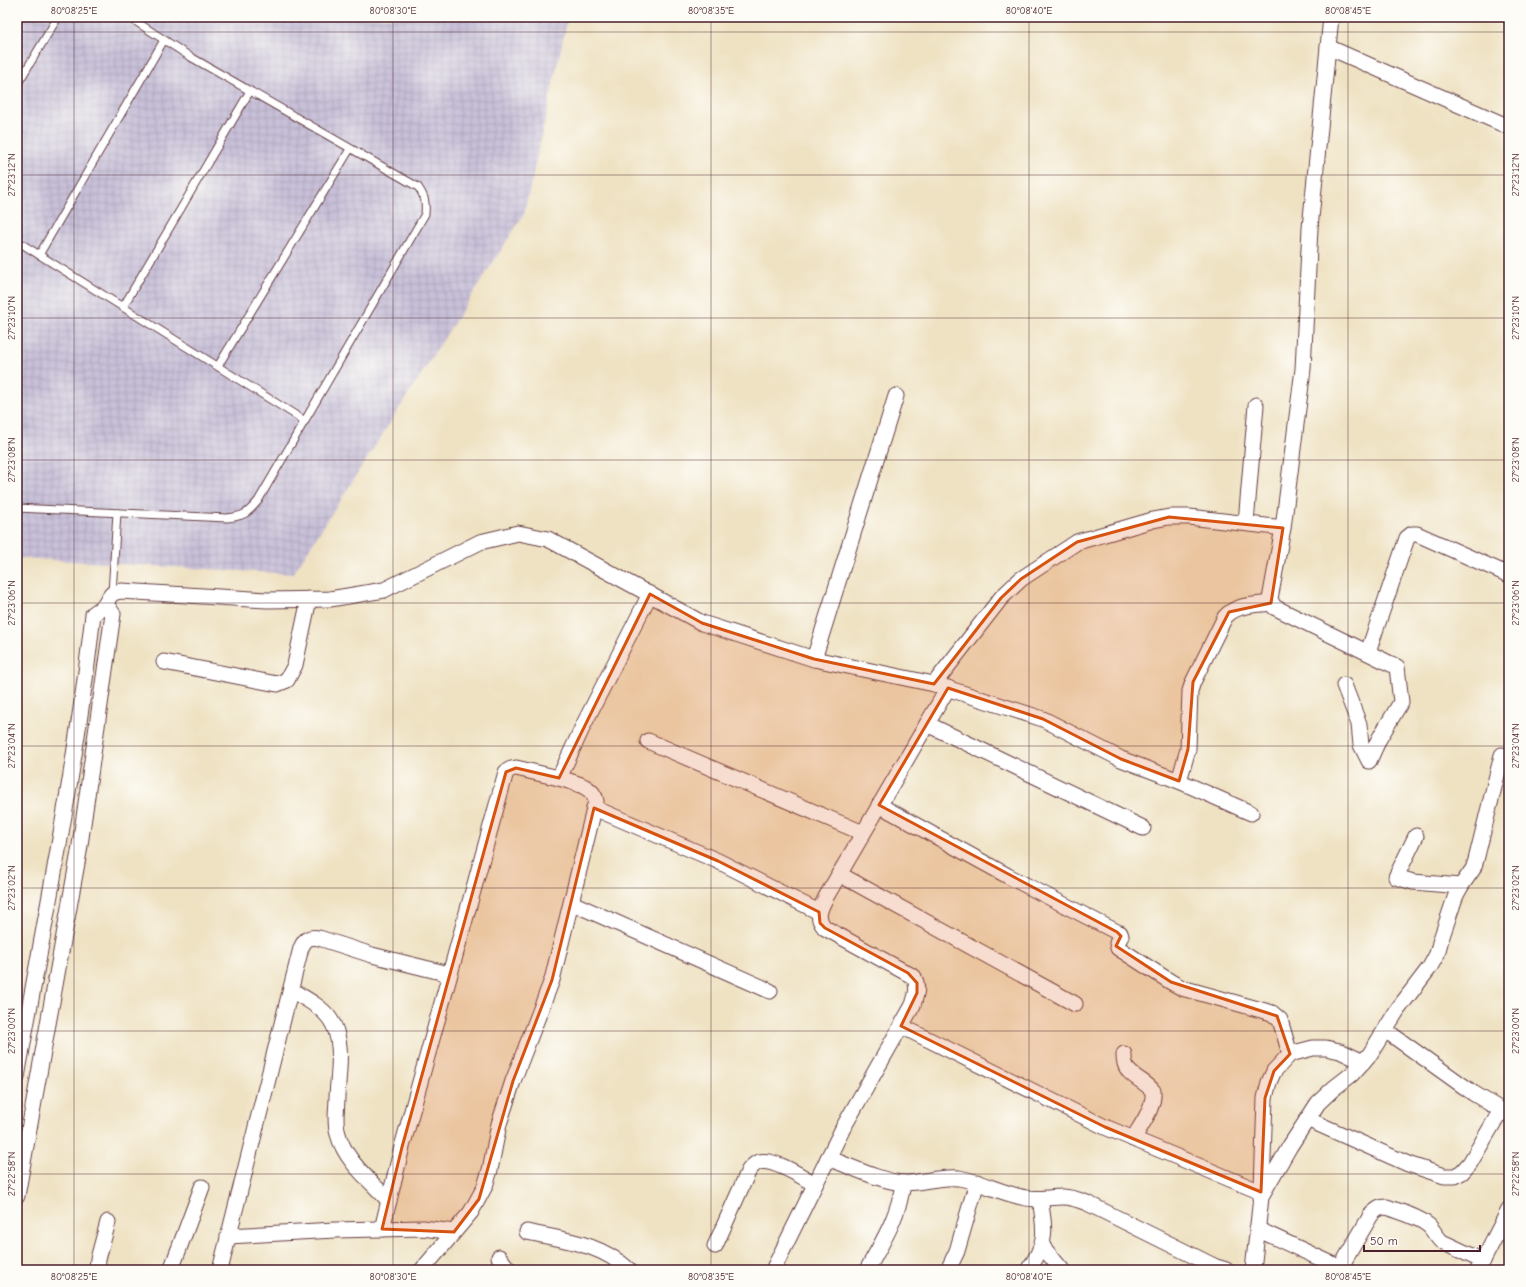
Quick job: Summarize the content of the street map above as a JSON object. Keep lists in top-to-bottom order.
{
  "scale_bar": "50 m",
  "coordinates": [
    "80°08'25\"E",
    "80°08'30\"E",
    "80°08'35\"E",
    "80°08'40\"E",
    "80°08'45\"E",
    "27°23'12\"N",
    "27°23'10\"N",
    "27°23'08\"N",
    "27°23'06\"N",
    "27°23'04\"N",
    "27°23'02\"N",
    "27°23'00\"N",
    "27°22'58\"N"
  ]
}
